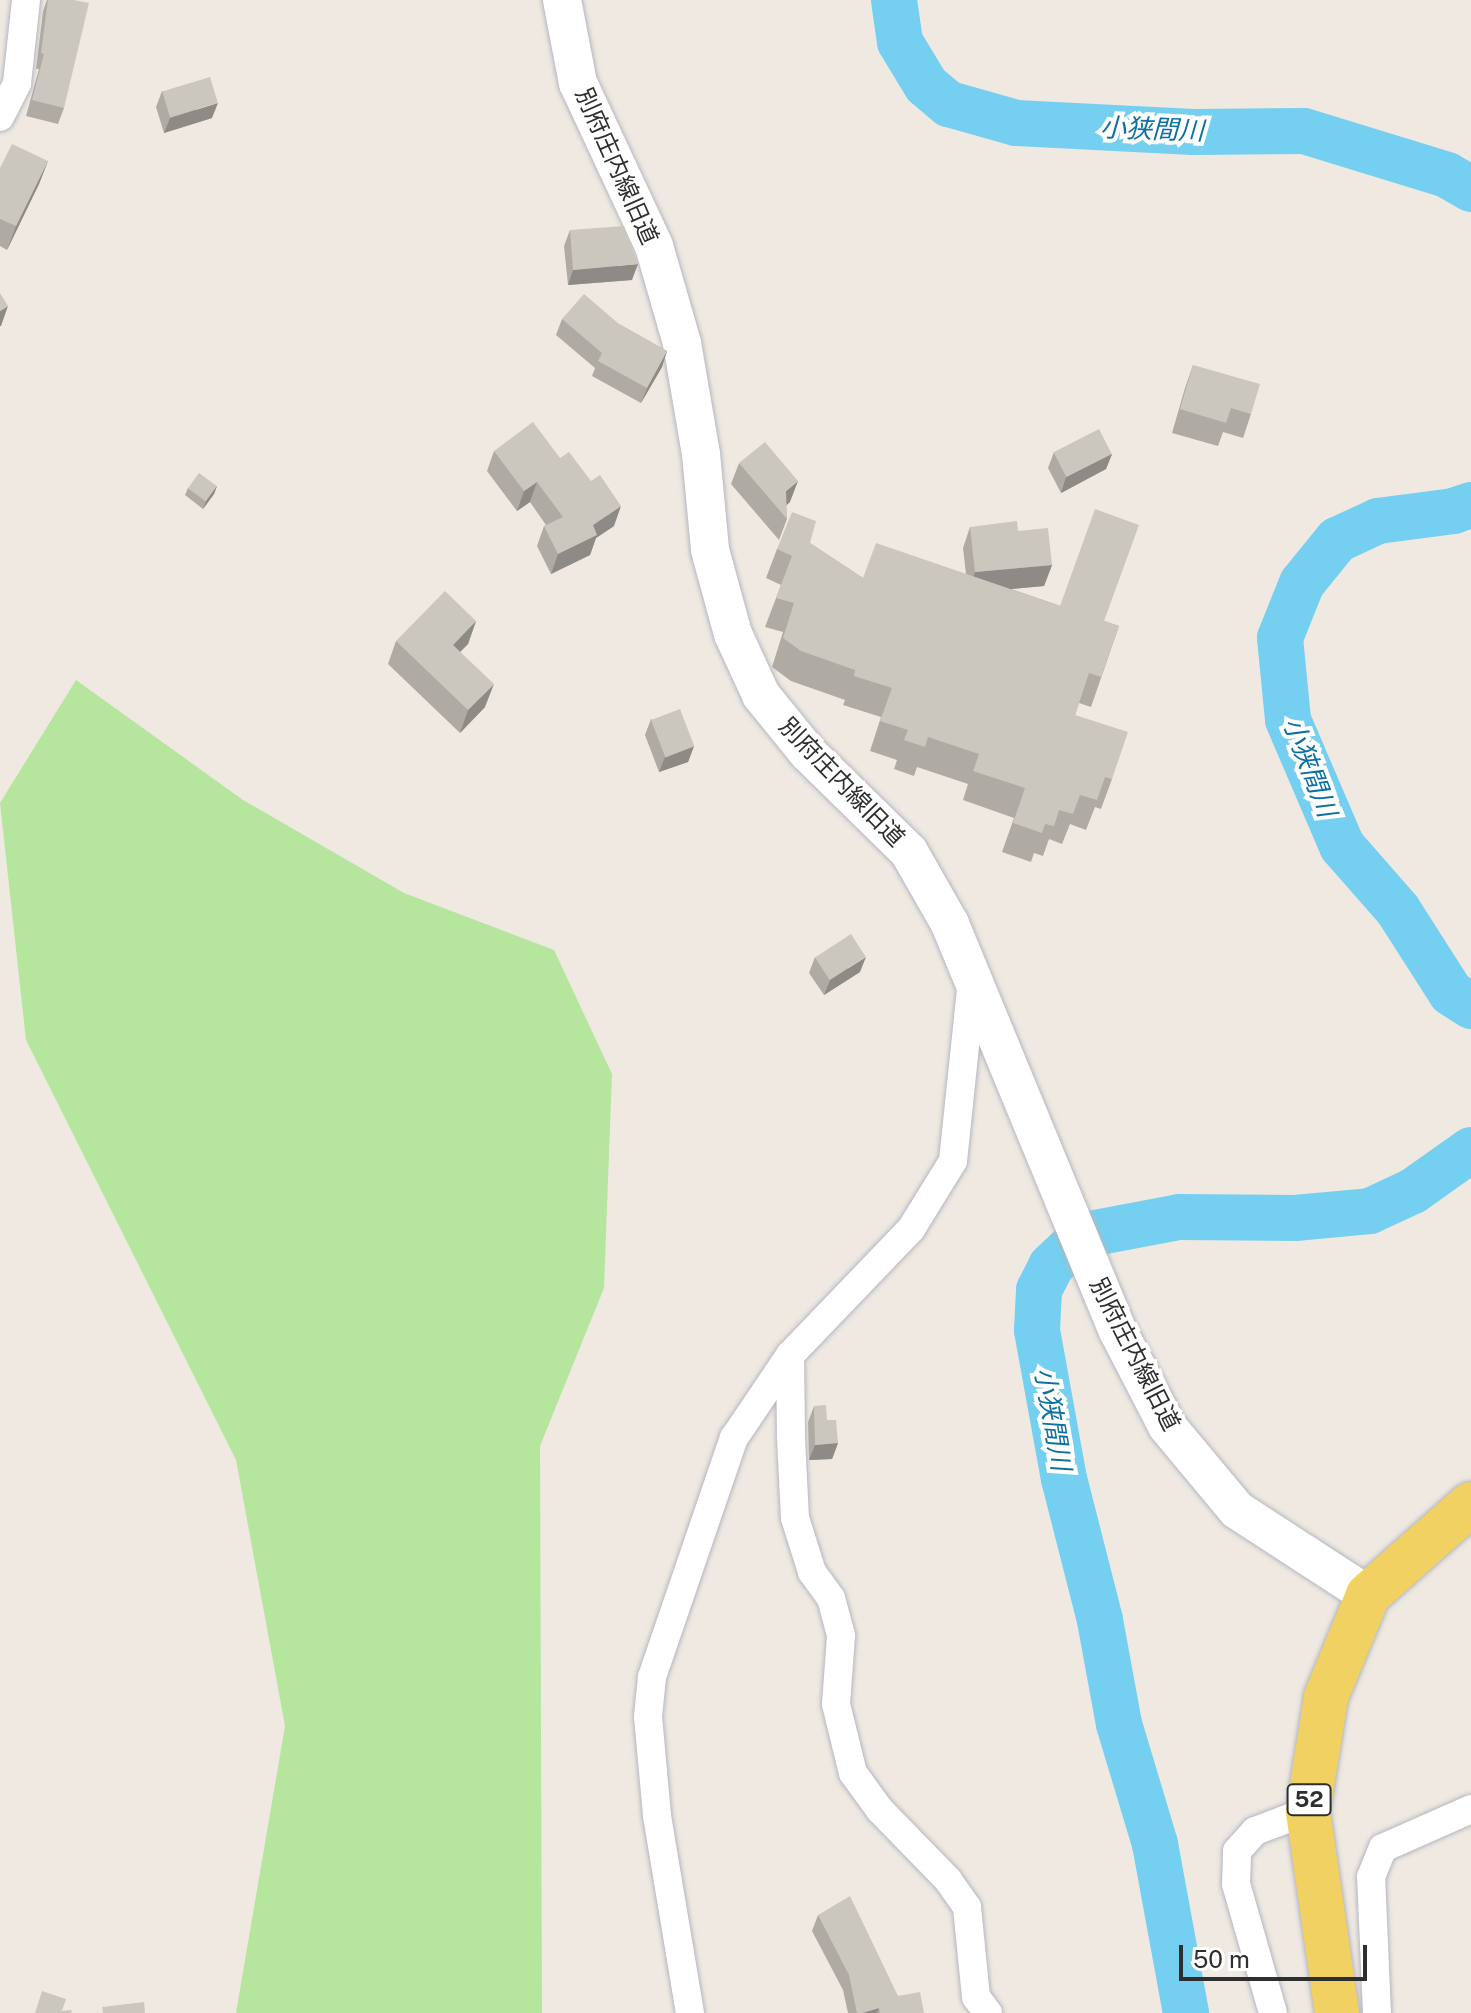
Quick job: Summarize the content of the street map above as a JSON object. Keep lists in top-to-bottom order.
{
  "streets": {
    "main road": ["52"],
    "street": ["別府庄内線旧道"]
  },
  "crossings": [
    ["別府庄内線旧道", "52"]
  ],
  "water": ["小狭間川"],
  "scale_bar": "50 m"
}
